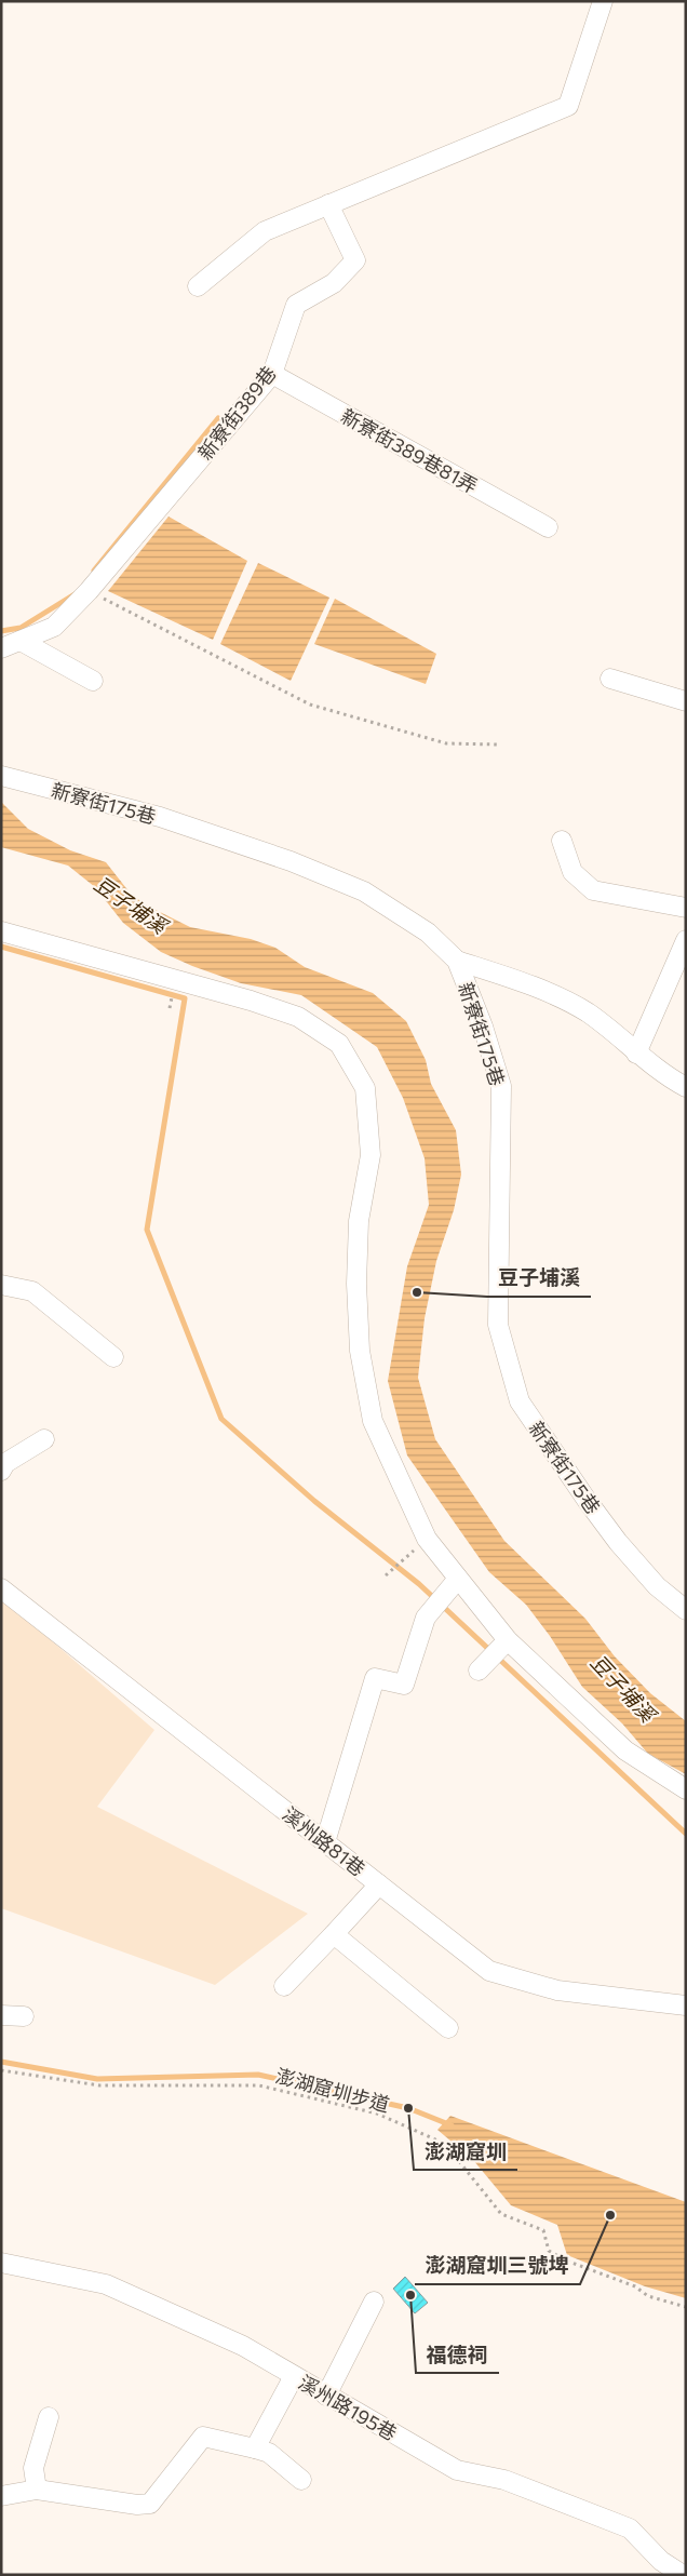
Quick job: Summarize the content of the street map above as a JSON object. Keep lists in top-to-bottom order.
{
  "streets": {
    "street": [
      "新寮街389巷",
      "新寮街389巷81弄",
      "新寮街175巷",
      "溪州路81巷",
      "溪州路195巷"
    ],
    "path": ["澎湖窟圳步道"]
  },
  "crossings": [
    ["新寮街389巷", "新寮街389巷81弄"]
  ],
  "water": ["豆子埔溪"],
  "places": [
    "豆子埔溪",
    "澎湖窟圳",
    "澎湖窟圳三號埤",
    "福德祠"
  ]
}
